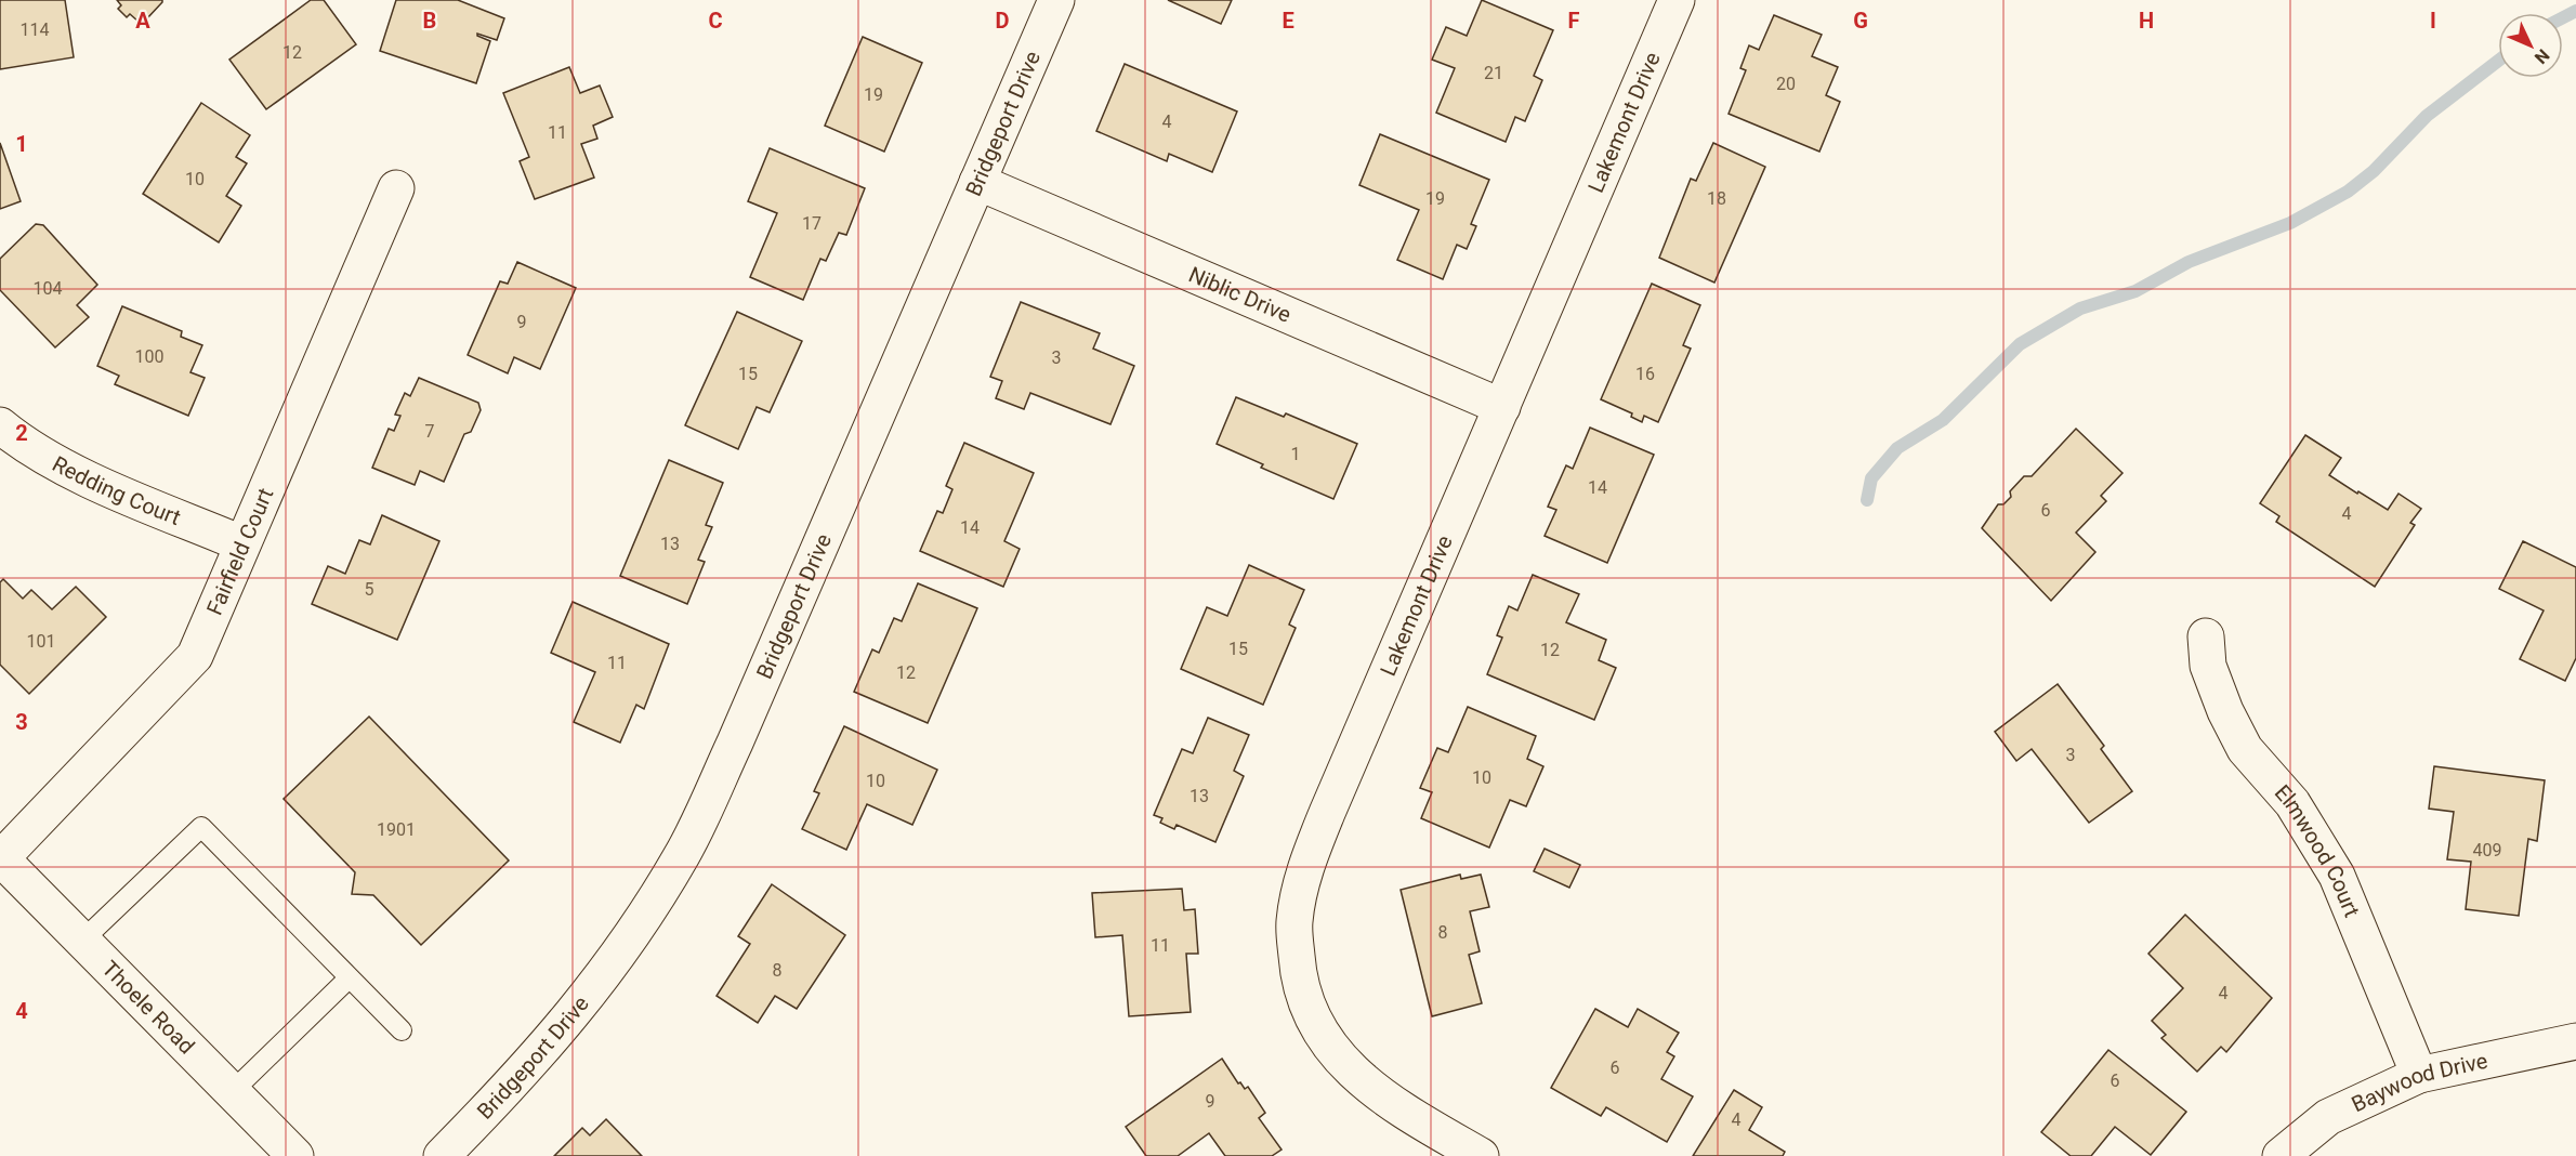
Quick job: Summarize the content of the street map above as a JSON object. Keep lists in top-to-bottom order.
{
  "streets": {
    "street": [
      "Bridgeport Drive",
      "Lakemont Drive",
      "Niblic Drive",
      "Redding Court",
      "Fairfield Court",
      "Elmwood Court",
      "Thoele Road",
      "Baywood Drive"
    ]
  },
  "crossings": [
    ["Bridgeport Drive", "Niblic Drive"],
    ["Lakemont Drive", "Niblic Drive"],
    ["Redding Court", "Fairfield Court"],
    ["Fairfield Court", "Thoele Road"],
    ["Elmwood Court", "Baywood Drive"]
  ],
  "house_numbers": [
    "114",
    "12",
    "21",
    "20",
    "19",
    "4",
    "11",
    "10",
    "19",
    "18",
    "17",
    "104",
    "9",
    "100",
    "3",
    "15",
    "16",
    "7",
    "1",
    "14",
    "6",
    "4",
    "14",
    "13",
    "5",
    "101",
    "15",
    "12",
    "11",
    "12",
    "3",
    "10",
    "10",
    "13",
    "1901",
    "409",
    "8",
    "11",
    "8",
    "4",
    "6",
    "6",
    "9",
    "4"
  ],
  "north": "bottom right",
  "grid": {
    "columns": [
      "A",
      "B",
      "C",
      "D",
      "E",
      "F",
      "G",
      "H",
      "I"
    ],
    "rows": [
      "1",
      "2",
      "3",
      "4"
    ]
  }
}
